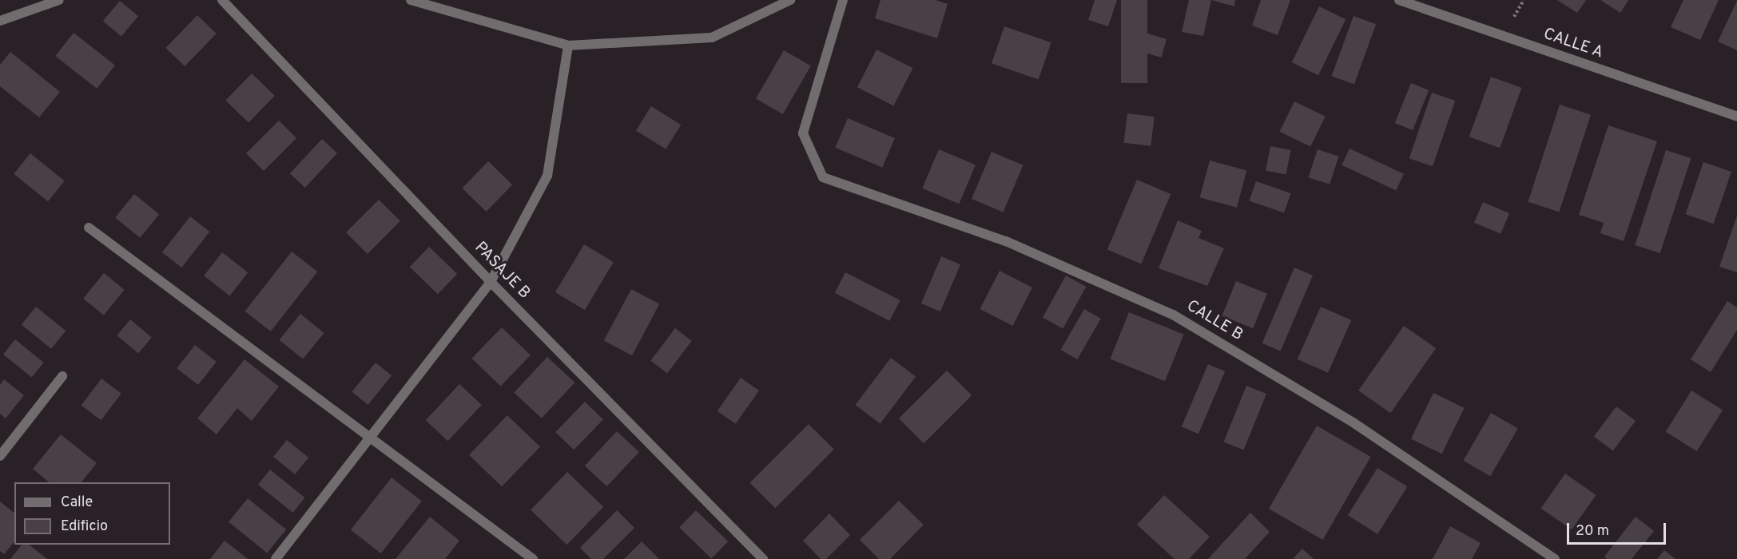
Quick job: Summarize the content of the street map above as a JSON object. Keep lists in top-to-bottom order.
{
  "streets": {
    "street": ["CALLE A", "PASAJE B", "CALLE B"]
  },
  "legend": ["Calle", "Edificio"],
  "scale_bar": "20 m"
}
